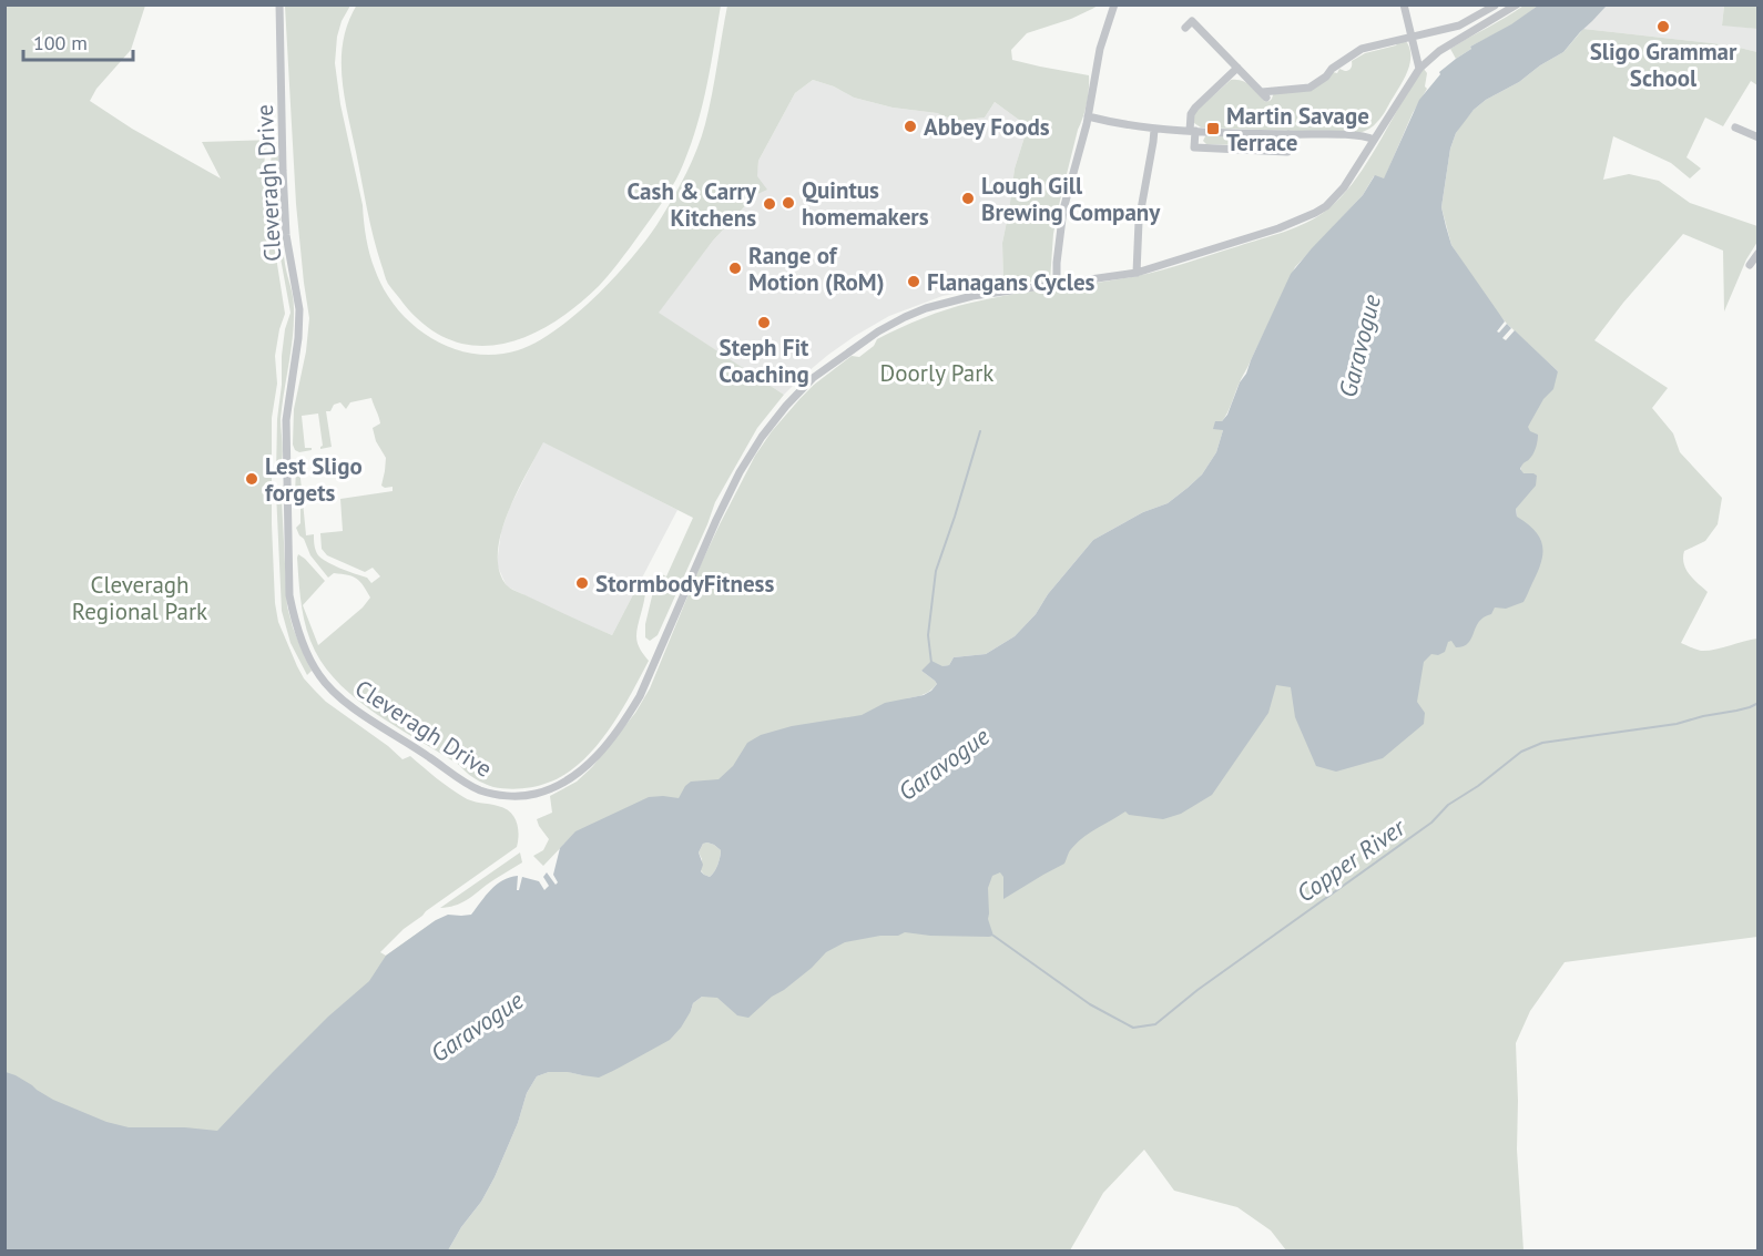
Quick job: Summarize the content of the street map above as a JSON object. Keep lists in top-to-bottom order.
{
  "streets": {
    "street": ["Cleveragh Drive"]
  },
  "water": ["Garavogue", "Copper River"],
  "parks": ["Doorly Park", "Cleveragh Regional Park"],
  "places": {
    "other": [
      "Sligo Grammar School",
      "Abbey Foods",
      "Lough Gill Brewing Company",
      "Quintus homemakers",
      "Cash & Carry Kitchens",
      "Range of Motion (RoM)",
      "Flanagans Cycles",
      "Steph Fit Coaching",
      "Lest Sligo forgets",
      "StormbodyFitness"
    ],
    "transit": ["Martin Savage Terrace"]
  },
  "scale_bar": "100 m"
}
